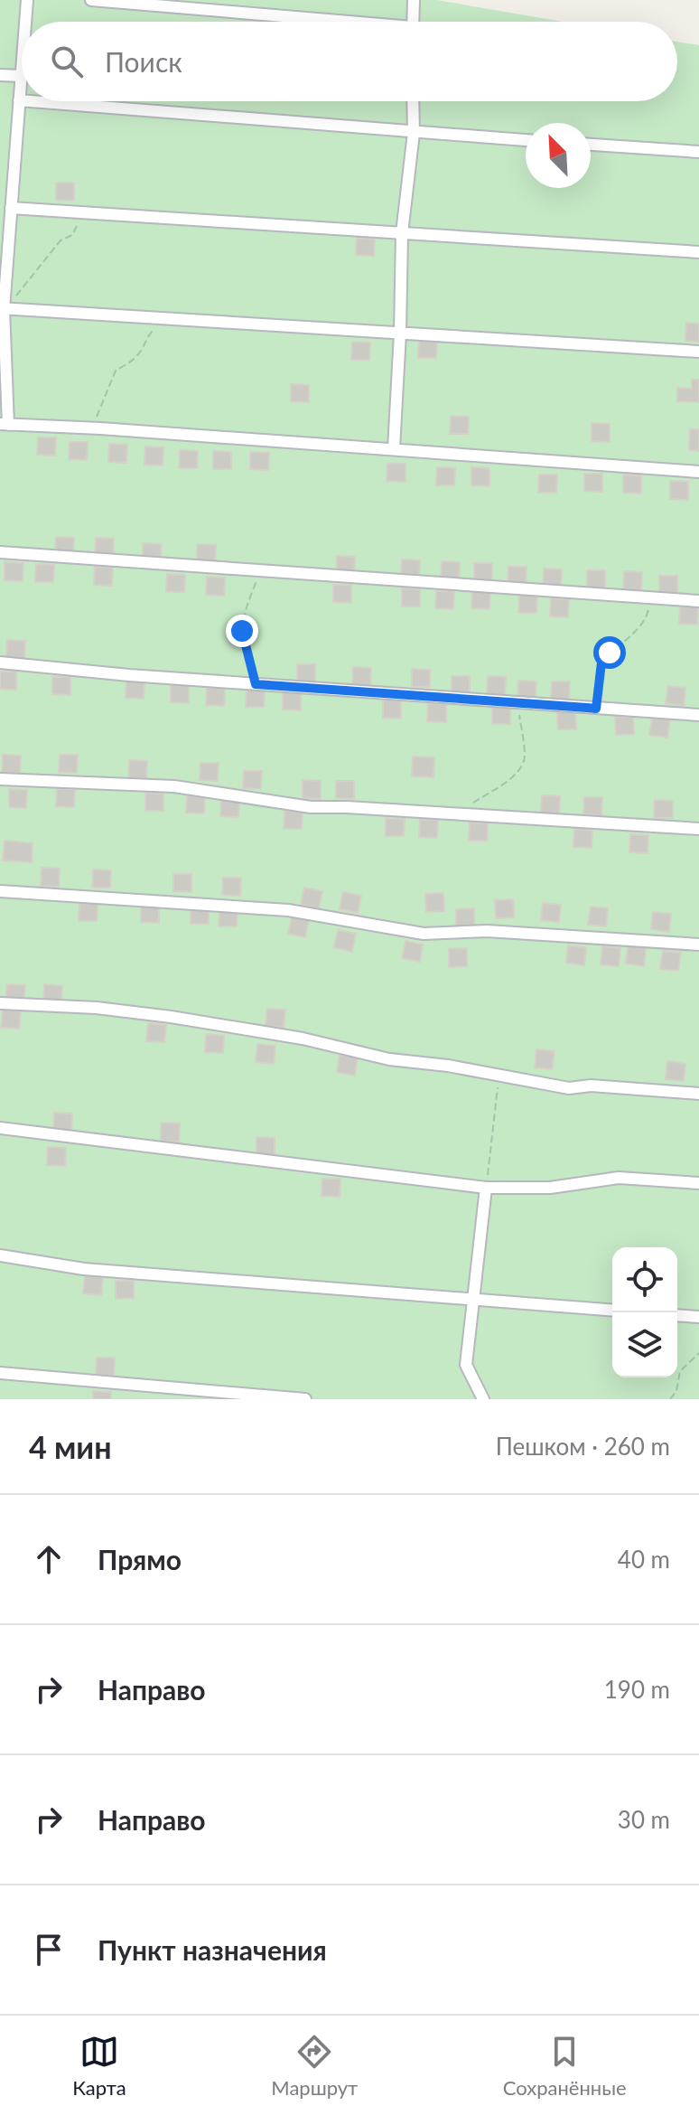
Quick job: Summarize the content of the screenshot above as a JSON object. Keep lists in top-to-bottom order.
{
  "north": "top left",
  "page": {
    "search": "Поиск",
    "heading": ["4 мин", "Пешком · 260 m"],
    "list": [
      ["Прямо", "40 m"],
      ["Направо", "190 m"],
      ["Направо", "30 m"],
      "Пункт назначения"
    ],
    "nav": ["Карта", "Маршрут", "Сохранённые"]
  }
}
